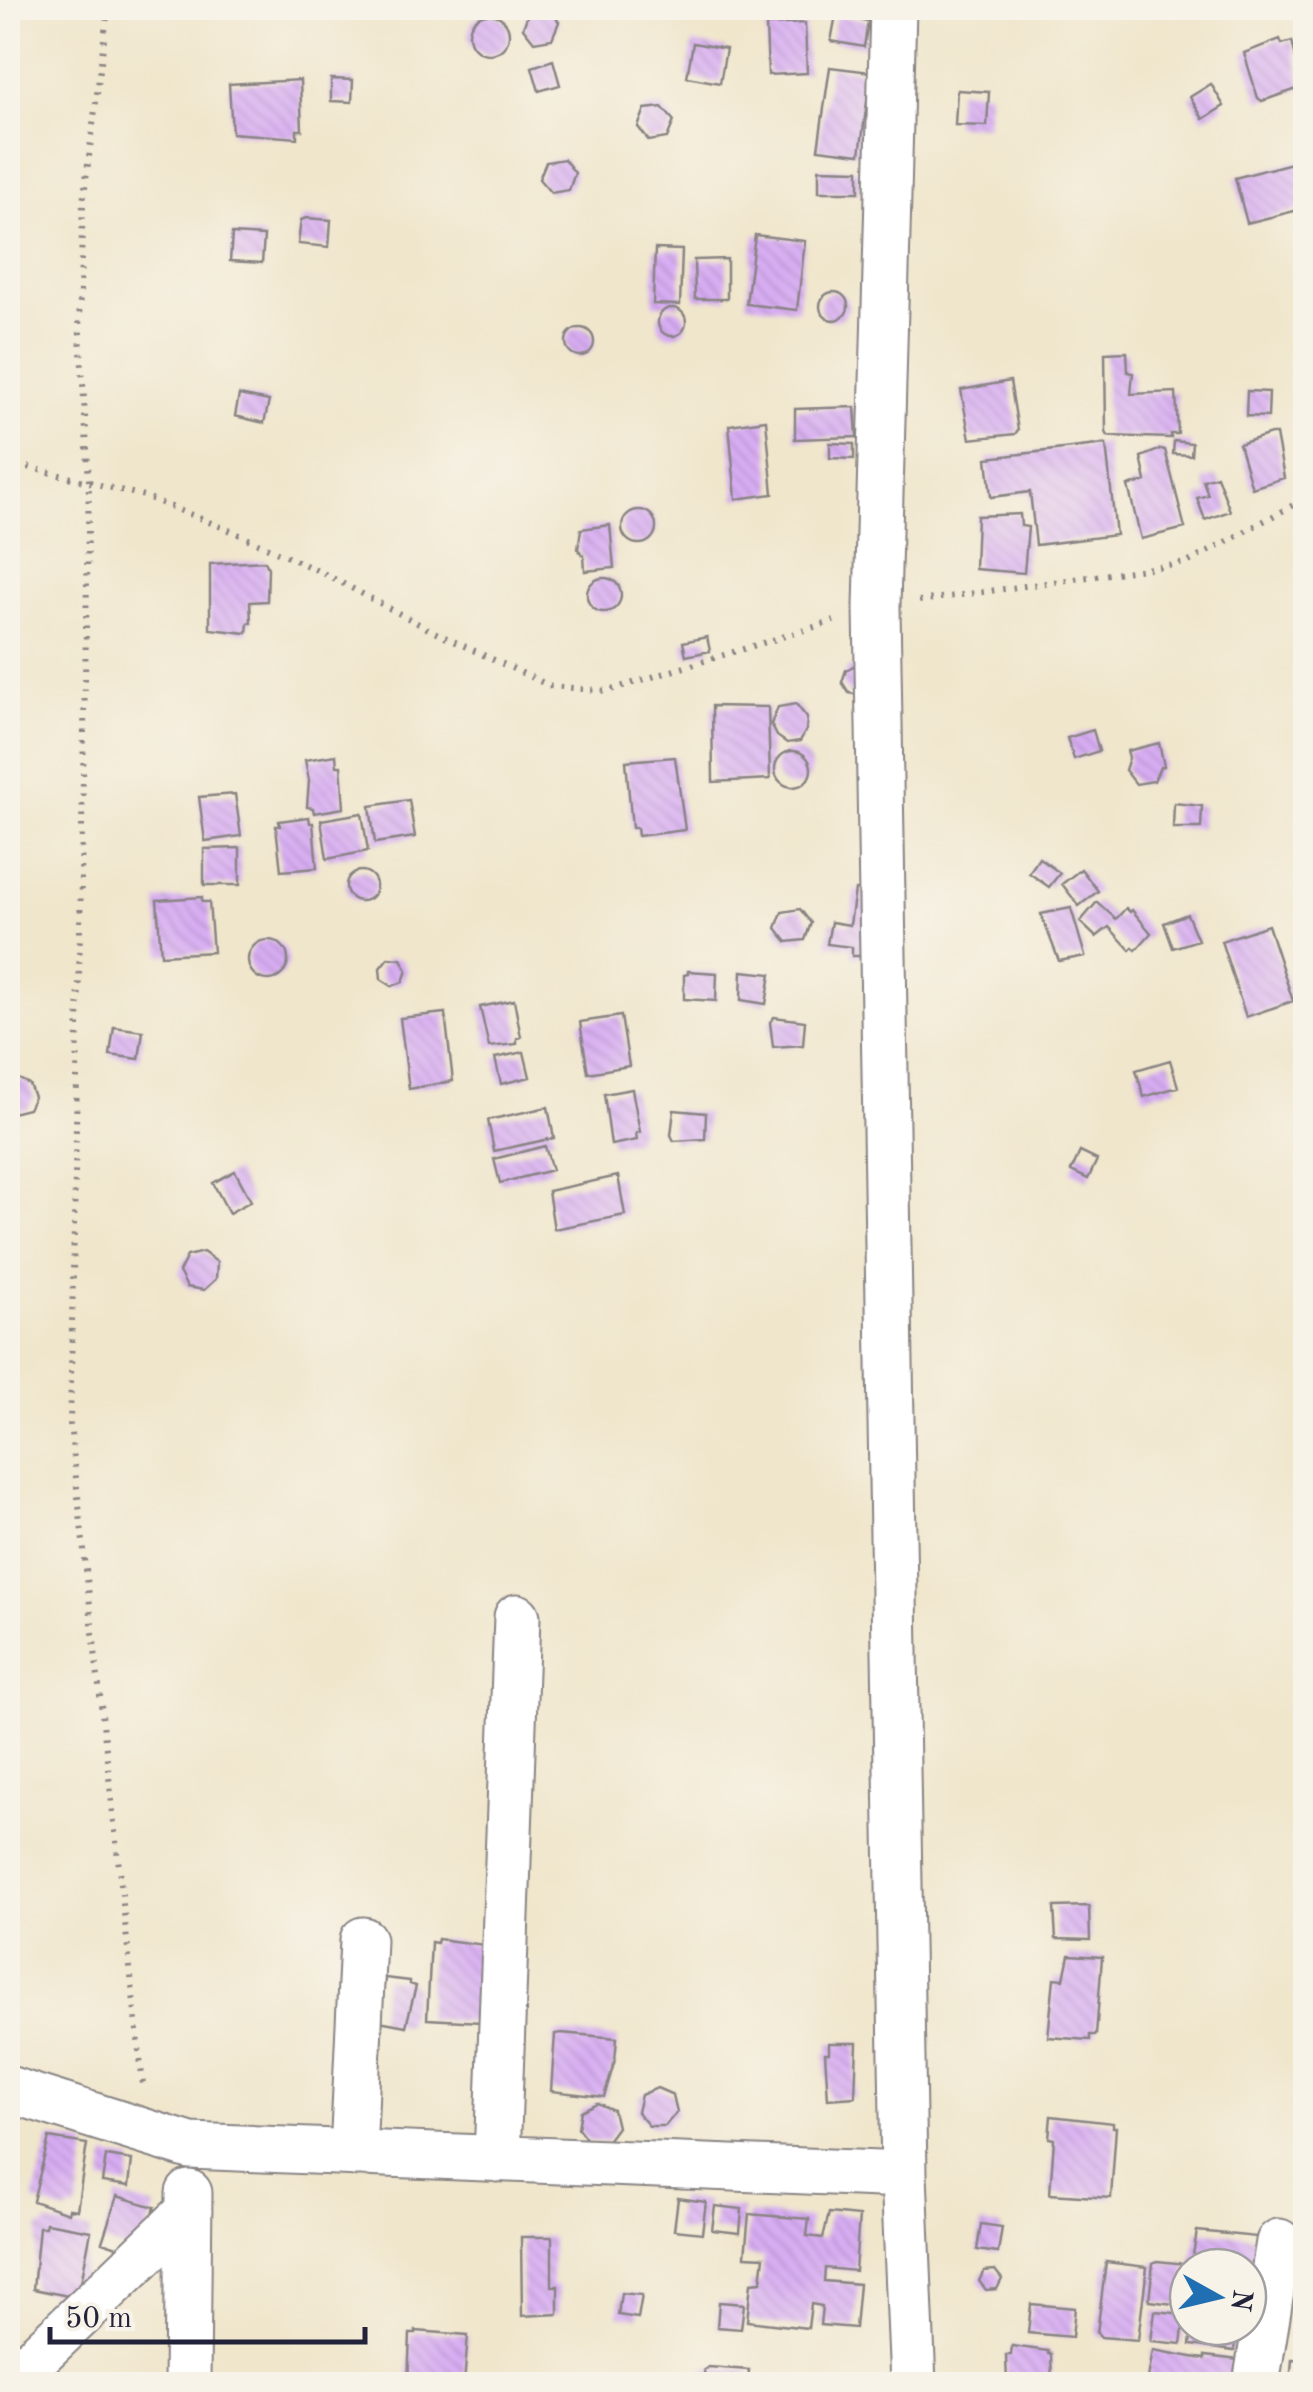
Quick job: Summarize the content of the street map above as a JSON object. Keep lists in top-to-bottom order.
{
  "scale_bar": "50 m",
  "north": "right"
}
